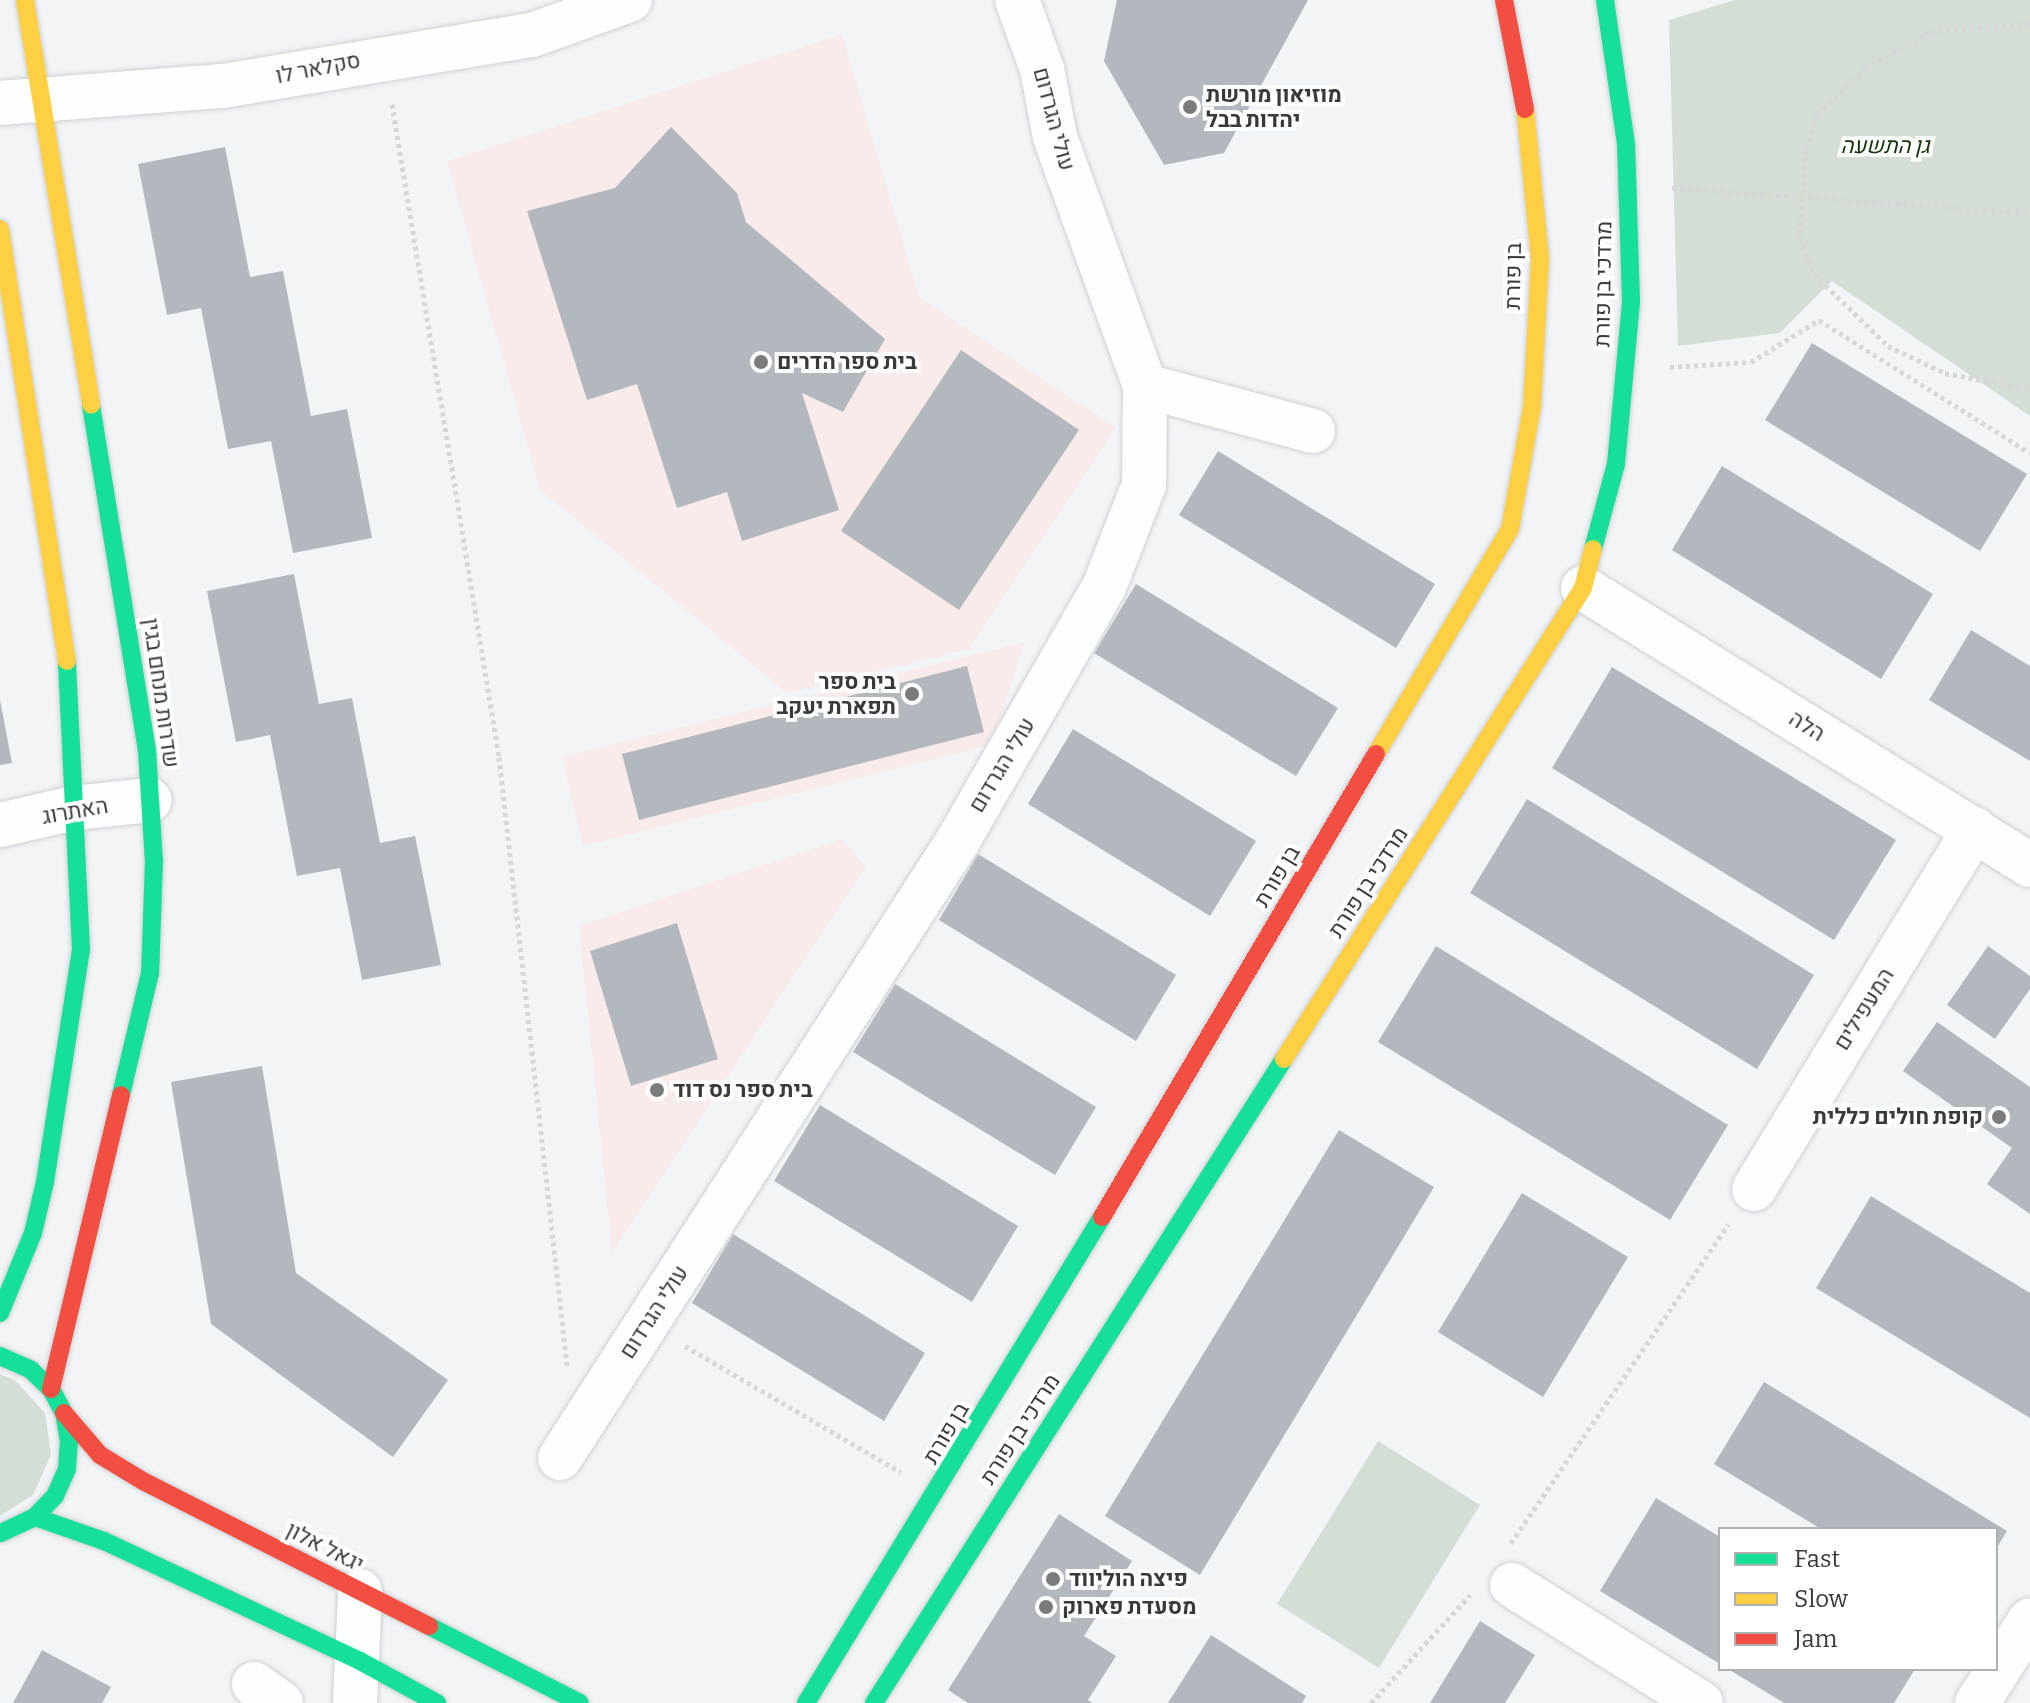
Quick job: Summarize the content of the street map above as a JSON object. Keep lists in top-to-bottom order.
{
  "streets": {
    "street": [
      "סקלאר לו",
      "עולי הגרדום",
      "בן פורת",
      "מרדכי בן פורת",
      "שדרות מנחם בגין",
      "הלה",
      "האתרוג",
      "המעפילים",
      "יגאל אלון"
    ]
  },
  "crossings": [
    ["סקלאר לו", "שדרות מנחם בגין"],
    ["מרדכי בן פורת", "הלה"],
    ["שדרות מנחם בגין", "האתרוג"],
    ["הלה", "המעפילים"]
  ],
  "parks": ["גן התשעה"],
  "places": [
    "מוזיאון מורשת יהדות בבל",
    "בית ספר הדרים",
    "בית ספר תפארת יעקב",
    "בית ספר נס דוד",
    "קופת חולים כללית",
    "פיצה הוליווד",
    "מסעדת פארוק"
  ],
  "legend": ["Fast", "Slow", "Jam"]
}
